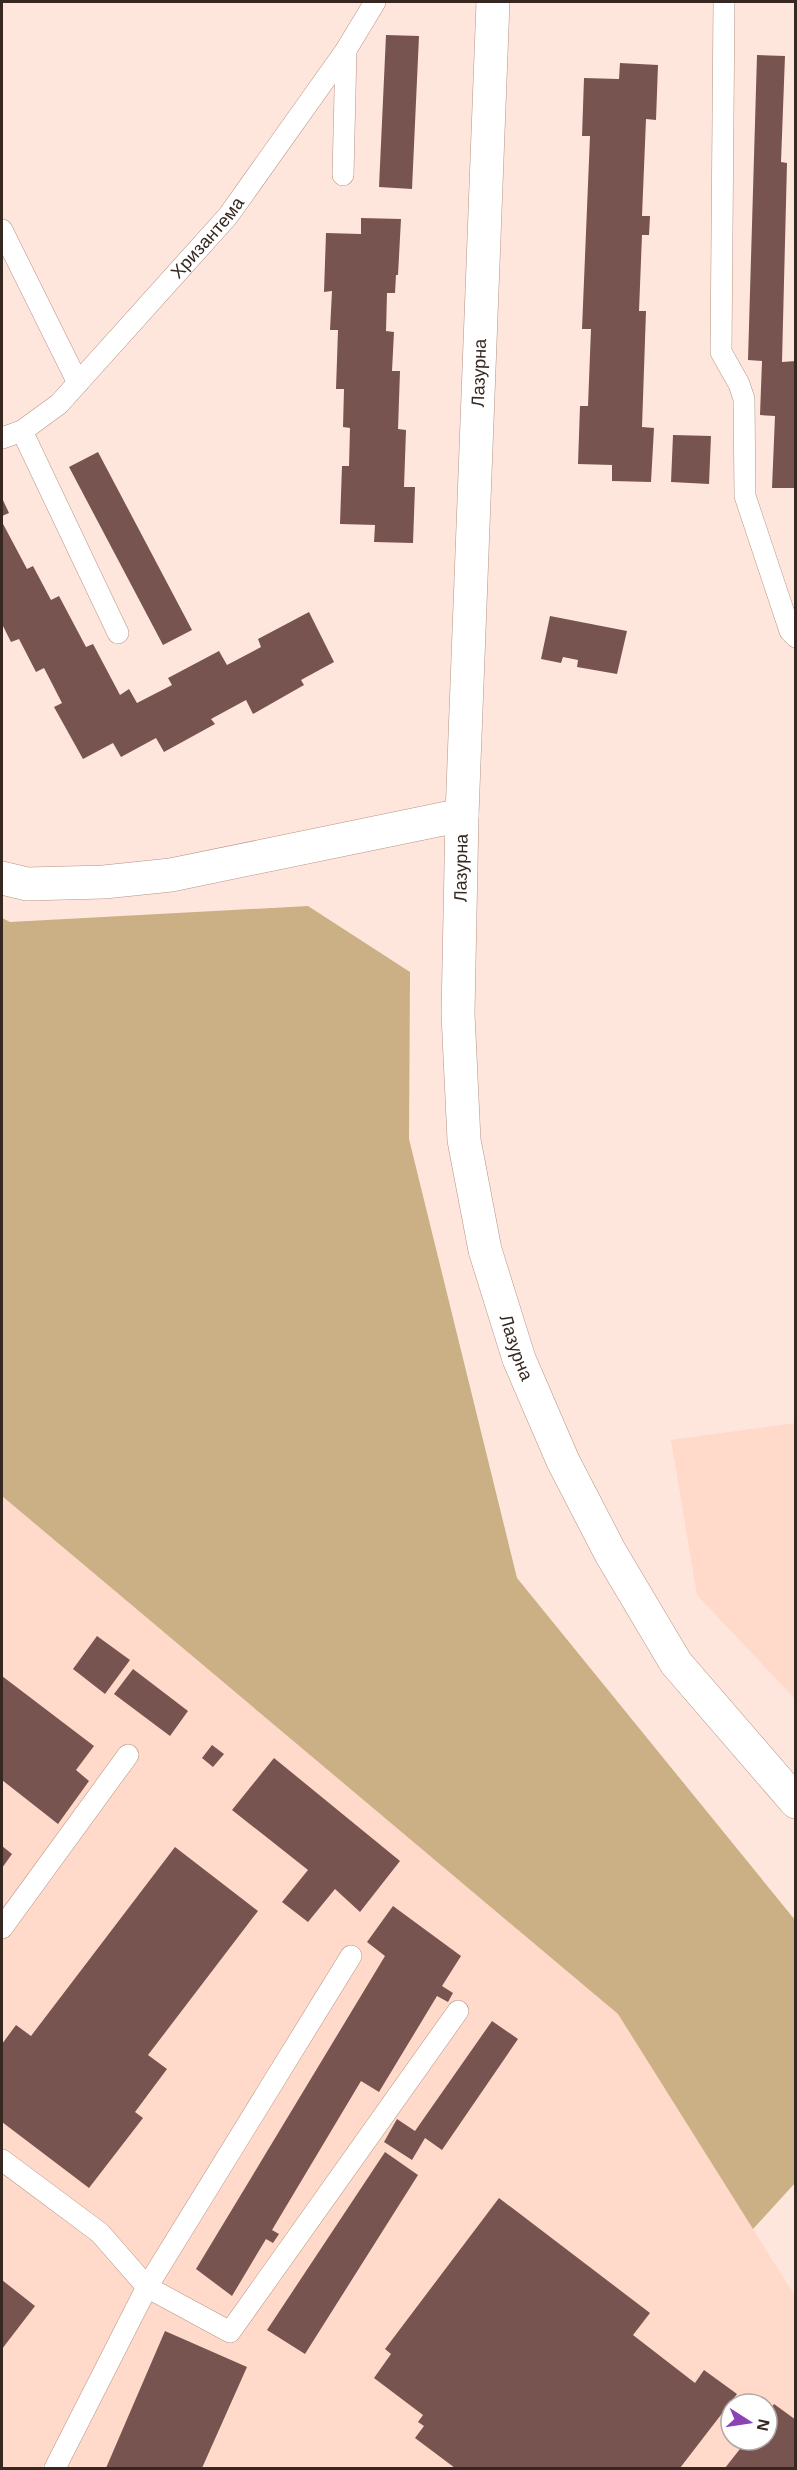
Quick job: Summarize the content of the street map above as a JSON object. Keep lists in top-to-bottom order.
{
  "streets": {
    "street": ["Лазурна"],
    "lane": ["Хризантема"]
  },
  "north": "right"
}
